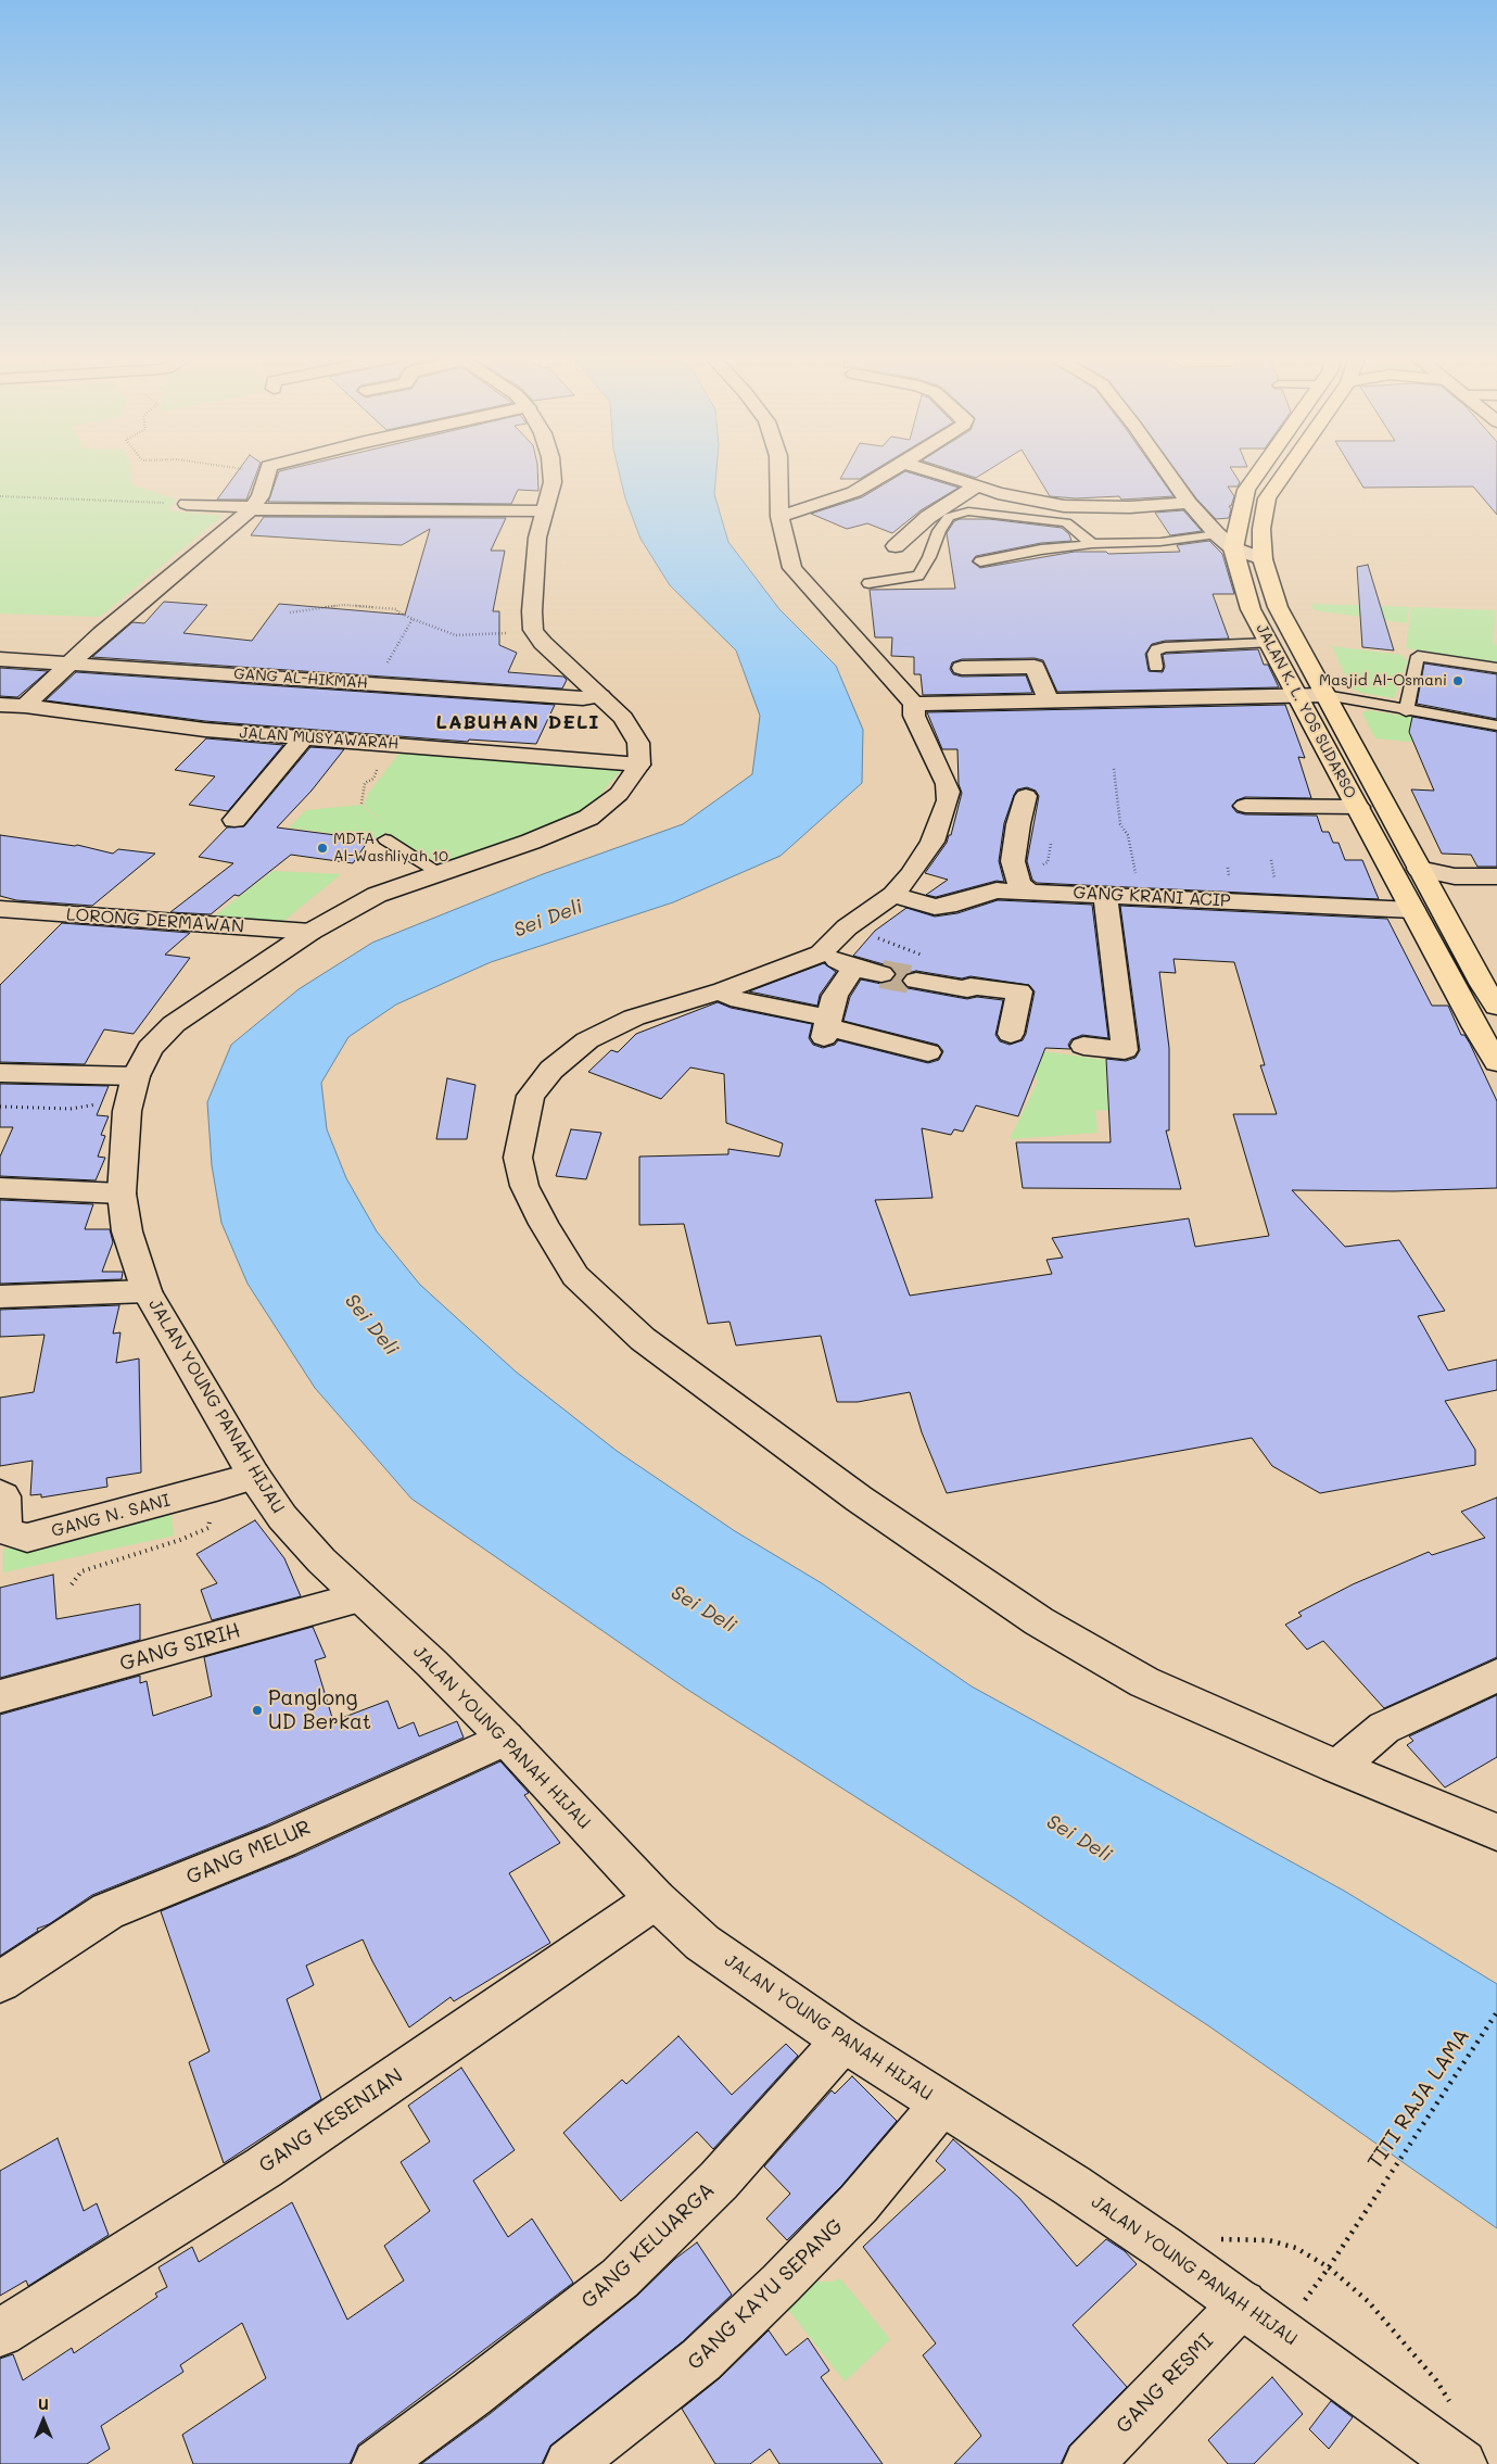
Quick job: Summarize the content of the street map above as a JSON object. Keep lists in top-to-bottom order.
{
  "streets": {
    "highway": ["JALAN K. L. YOS SUDARSO"],
    "street": [
      "GANG AL-HIKMAH",
      "JALAN MUSYAWARAH",
      "GANG KRANI ACIP",
      "LORONG DERMAWAN",
      "JALAN YOUNG PANAH HIJAU",
      "GANG N. SANI",
      "GANG SIRIH",
      "GANG MELUR",
      "GANG KESENIAN",
      "GANG KELUARGA",
      "GANG KAYU SEPANG",
      "GANG RESMI"
    ],
    "path": ["TITI RAJA LAMA"]
  },
  "crossings": [
    ["JALAN K. L. YOS SUDARSO", "GANG KRANI ACIP"],
    ["JALAN MUSYAWARAH", "JALAN YOUNG PANAH HIJAU"],
    ["LORONG DERMAWAN", "JALAN YOUNG PANAH HIJAU"],
    ["JALAN YOUNG PANAH HIJAU", "GANG N. SANI"],
    ["JALAN YOUNG PANAH HIJAU", "GANG SIRIH"],
    ["JALAN YOUNG PANAH HIJAU", "GANG MELUR"],
    ["JALAN YOUNG PANAH HIJAU", "GANG KESENIAN"],
    ["JALAN YOUNG PANAH HIJAU", "GANG KELUARGA"],
    ["JALAN YOUNG PANAH HIJAU", "GANG KAYU SEPANG"],
    ["JALAN YOUNG PANAH HIJAU", "GANG RESMI"]
  ],
  "districts": ["LABUHAN DELI"],
  "water": ["Sei Deli"],
  "places": ["Masjid Al-Osmani", "MDTA Al-Washliyah 10", "Panglong UD Berkat"],
  "north": "top"
}
